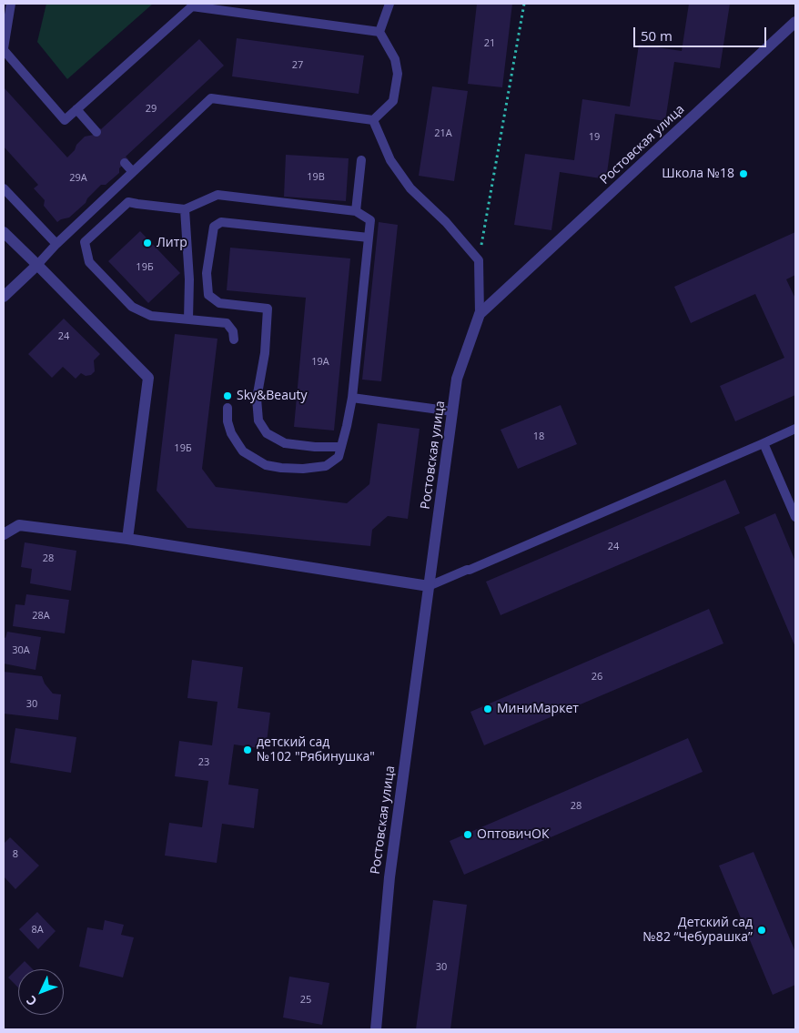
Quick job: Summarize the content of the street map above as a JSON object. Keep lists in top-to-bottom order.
{
  "streets": {
    "street": ["Ростовская улица"]
  },
  "places": [
    "Школа №18",
    "Литр",
    "Sky&Beauty",
    "МиниМаркет",
    "детский сад №102 \"Рябинушка\"",
    "ОптовичОК",
    "Детский сад №82 “Чебурашка”"
  ],
  "house_numbers": [
    "21",
    "27",
    "29",
    "21А",
    "19",
    "19В",
    "29А",
    "19Б",
    "24",
    "19А",
    "18",
    "19Б",
    "24",
    "28",
    "28А",
    "30А",
    "26",
    "30",
    "23",
    "28",
    "8",
    "8А",
    "30",
    "25"
  ],
  "scale_bar": "50 m",
  "north": "bottom left"
}
